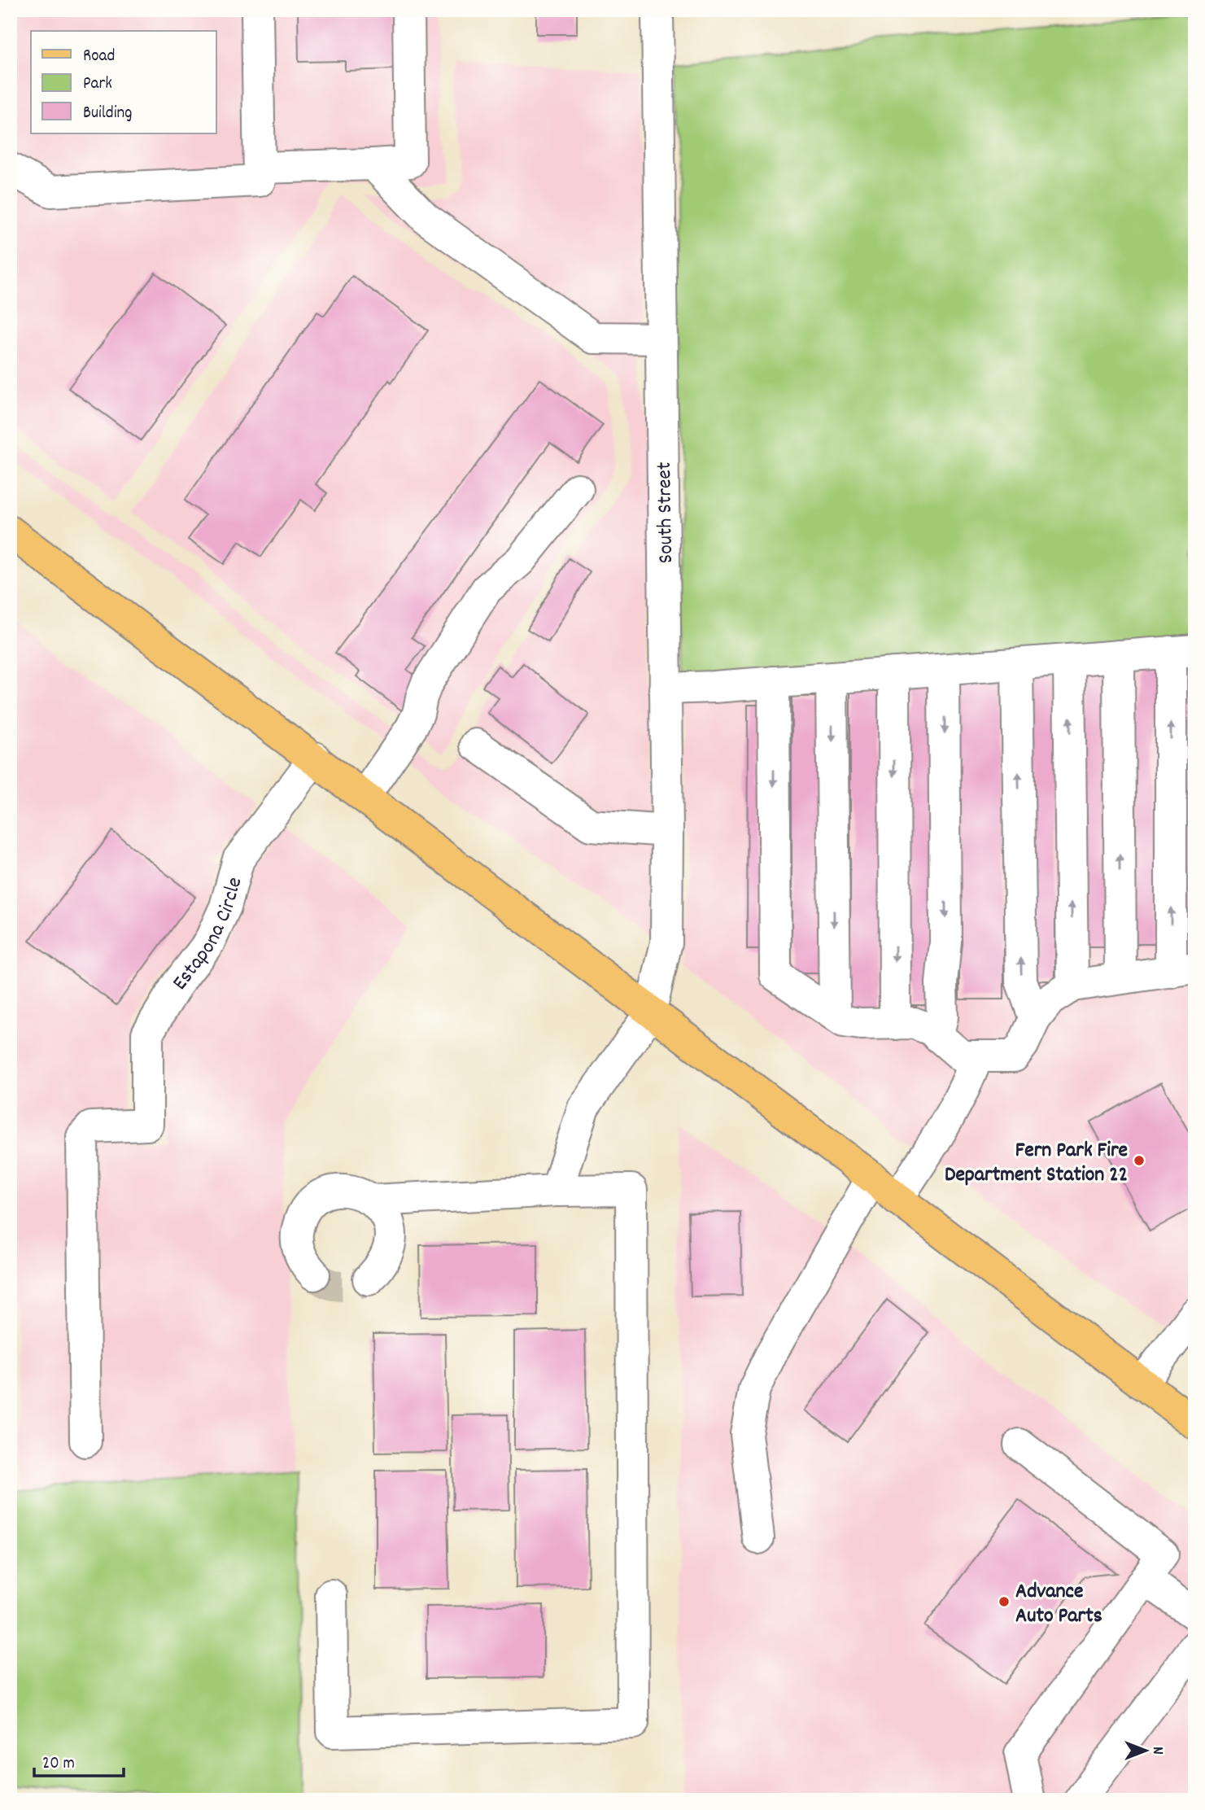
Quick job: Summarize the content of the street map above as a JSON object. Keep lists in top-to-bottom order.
{
  "streets": {
    "street": ["South Street", "Estapona Circle"]
  },
  "places": ["Fern Park Fire Department Station 22", "Advance Auto Parts"],
  "legend": ["Road", "Park", "Building"],
  "scale_bar": "20 m",
  "north": "right"
}
